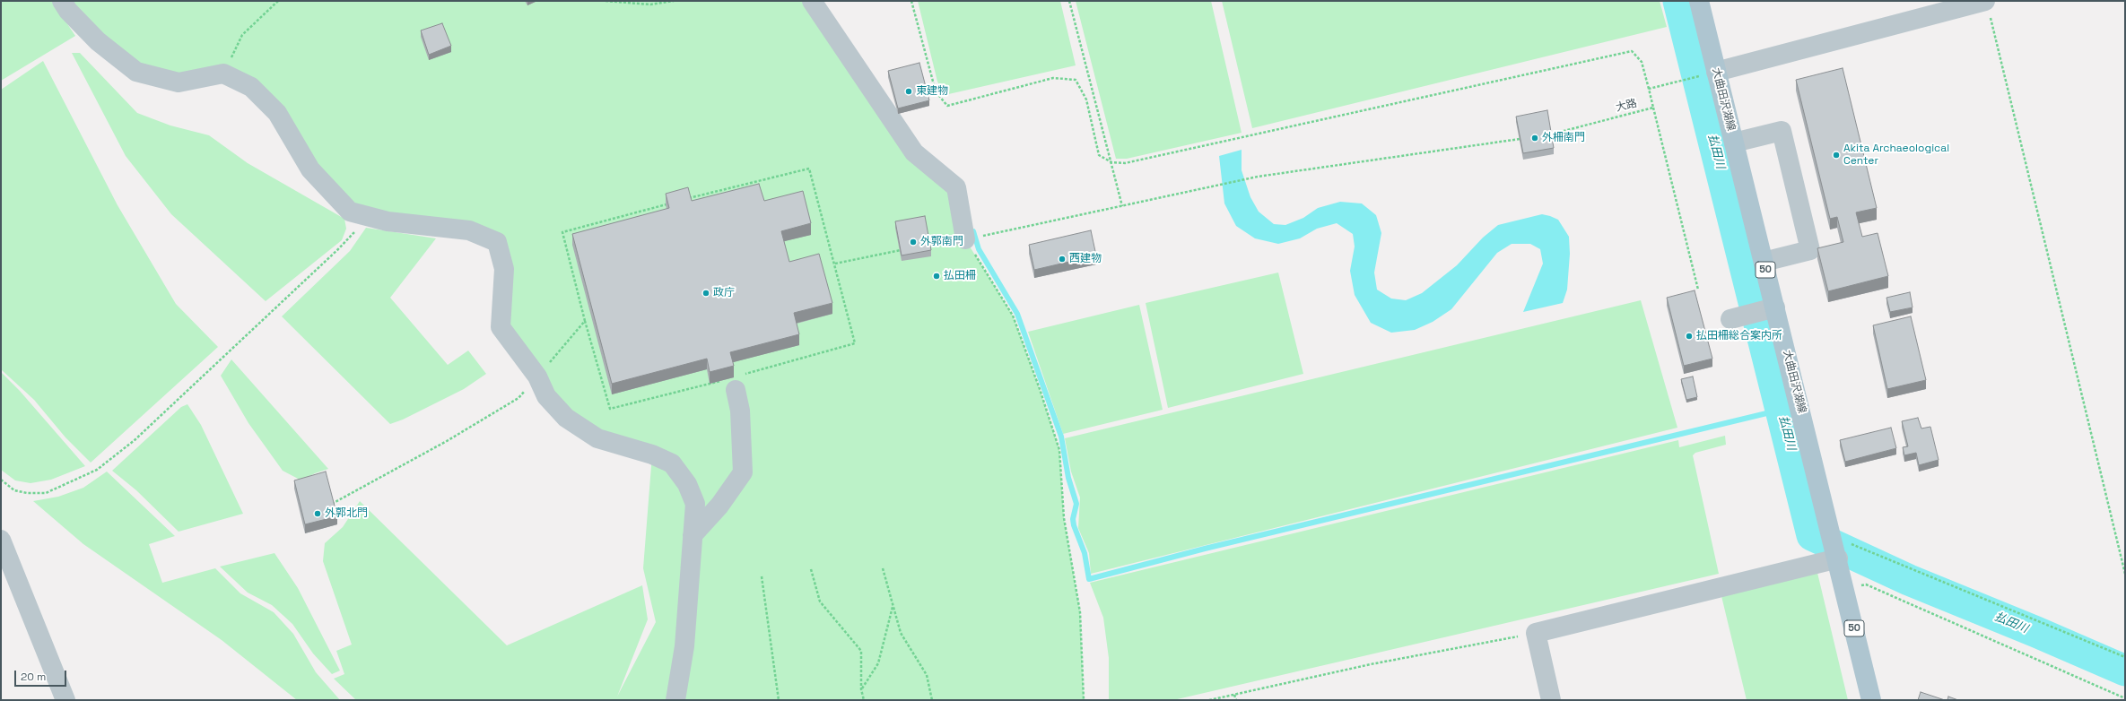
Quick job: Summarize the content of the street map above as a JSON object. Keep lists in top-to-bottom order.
{
  "streets": {
    "main road": ["大曲田沢湖線", "50"],
    "path": ["大路"]
  },
  "water": ["払田川"],
  "places": [
    "東建物",
    "外柵南門",
    "Akita Archaeological Center",
    "外郭南門",
    "西建物",
    "払田柵",
    "政庁",
    "払田柵総合案内所",
    "外郭北門"
  ],
  "scale_bar": "20 m"
}
